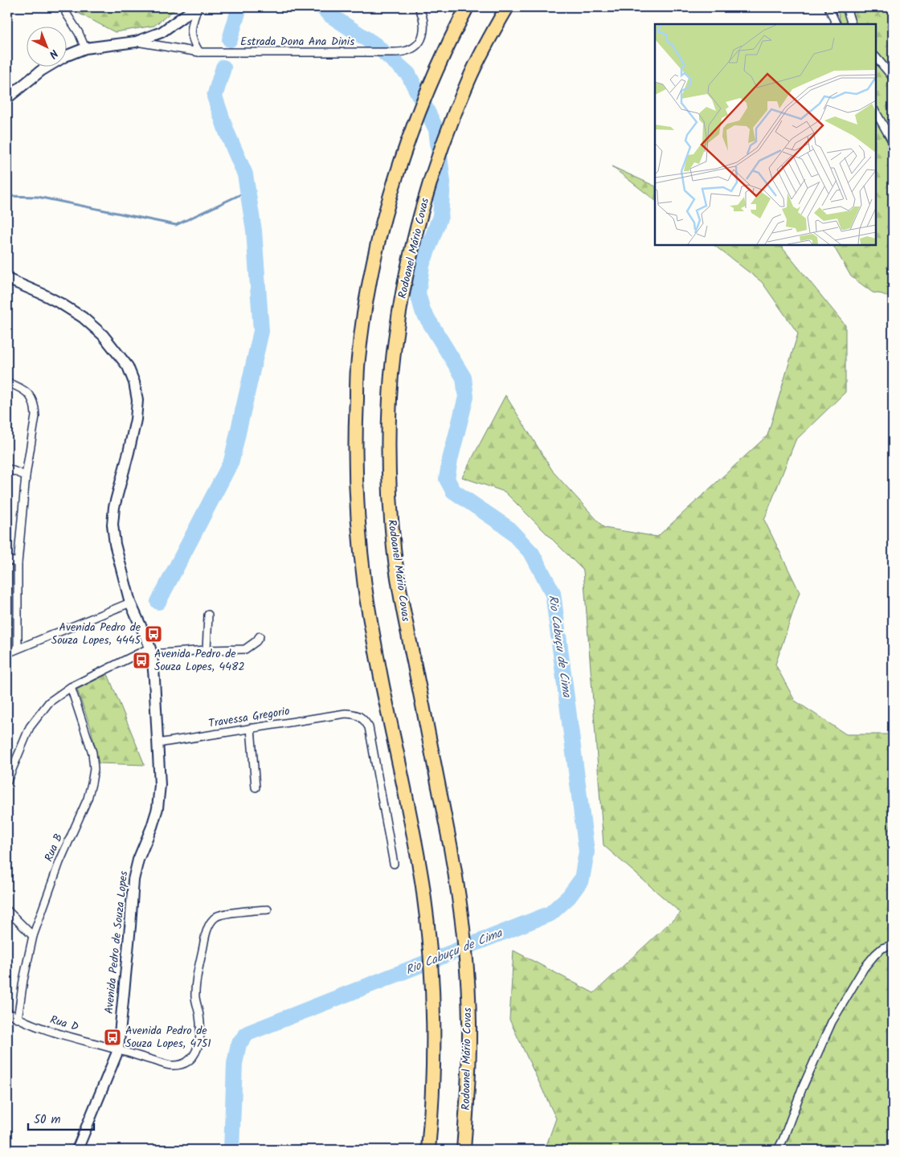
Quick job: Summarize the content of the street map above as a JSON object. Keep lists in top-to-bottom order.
{
  "streets": {
    "highway": ["Rodoanel Mário Covas"],
    "main road": ["Avenida Pedro de Souza Lopes"],
    "street": [
      "Estrada Dona Ana Dinis",
      "Travessa Gregorio",
      "Rua B",
      "Rua D"
    ]
  },
  "crossings": [
    ["Travessa Gregorio", "Avenida Pedro de Souza Lopes"],
    ["Rua B", "Rua D"],
    ["Avenida Pedro de Souza Lopes", "Rua D"]
  ],
  "water": ["Rio Cabuçu de Cima"],
  "places": {
    "bus stop": ["Avenida Pedro de Souza Lopes, 4445", "Avenida Pedro de Souza Lopes, 4482", "Avenida Pedro de Souza Lopes, 4751"]
  },
  "scale_bar": "50 m",
  "north": "bottom right"
}
